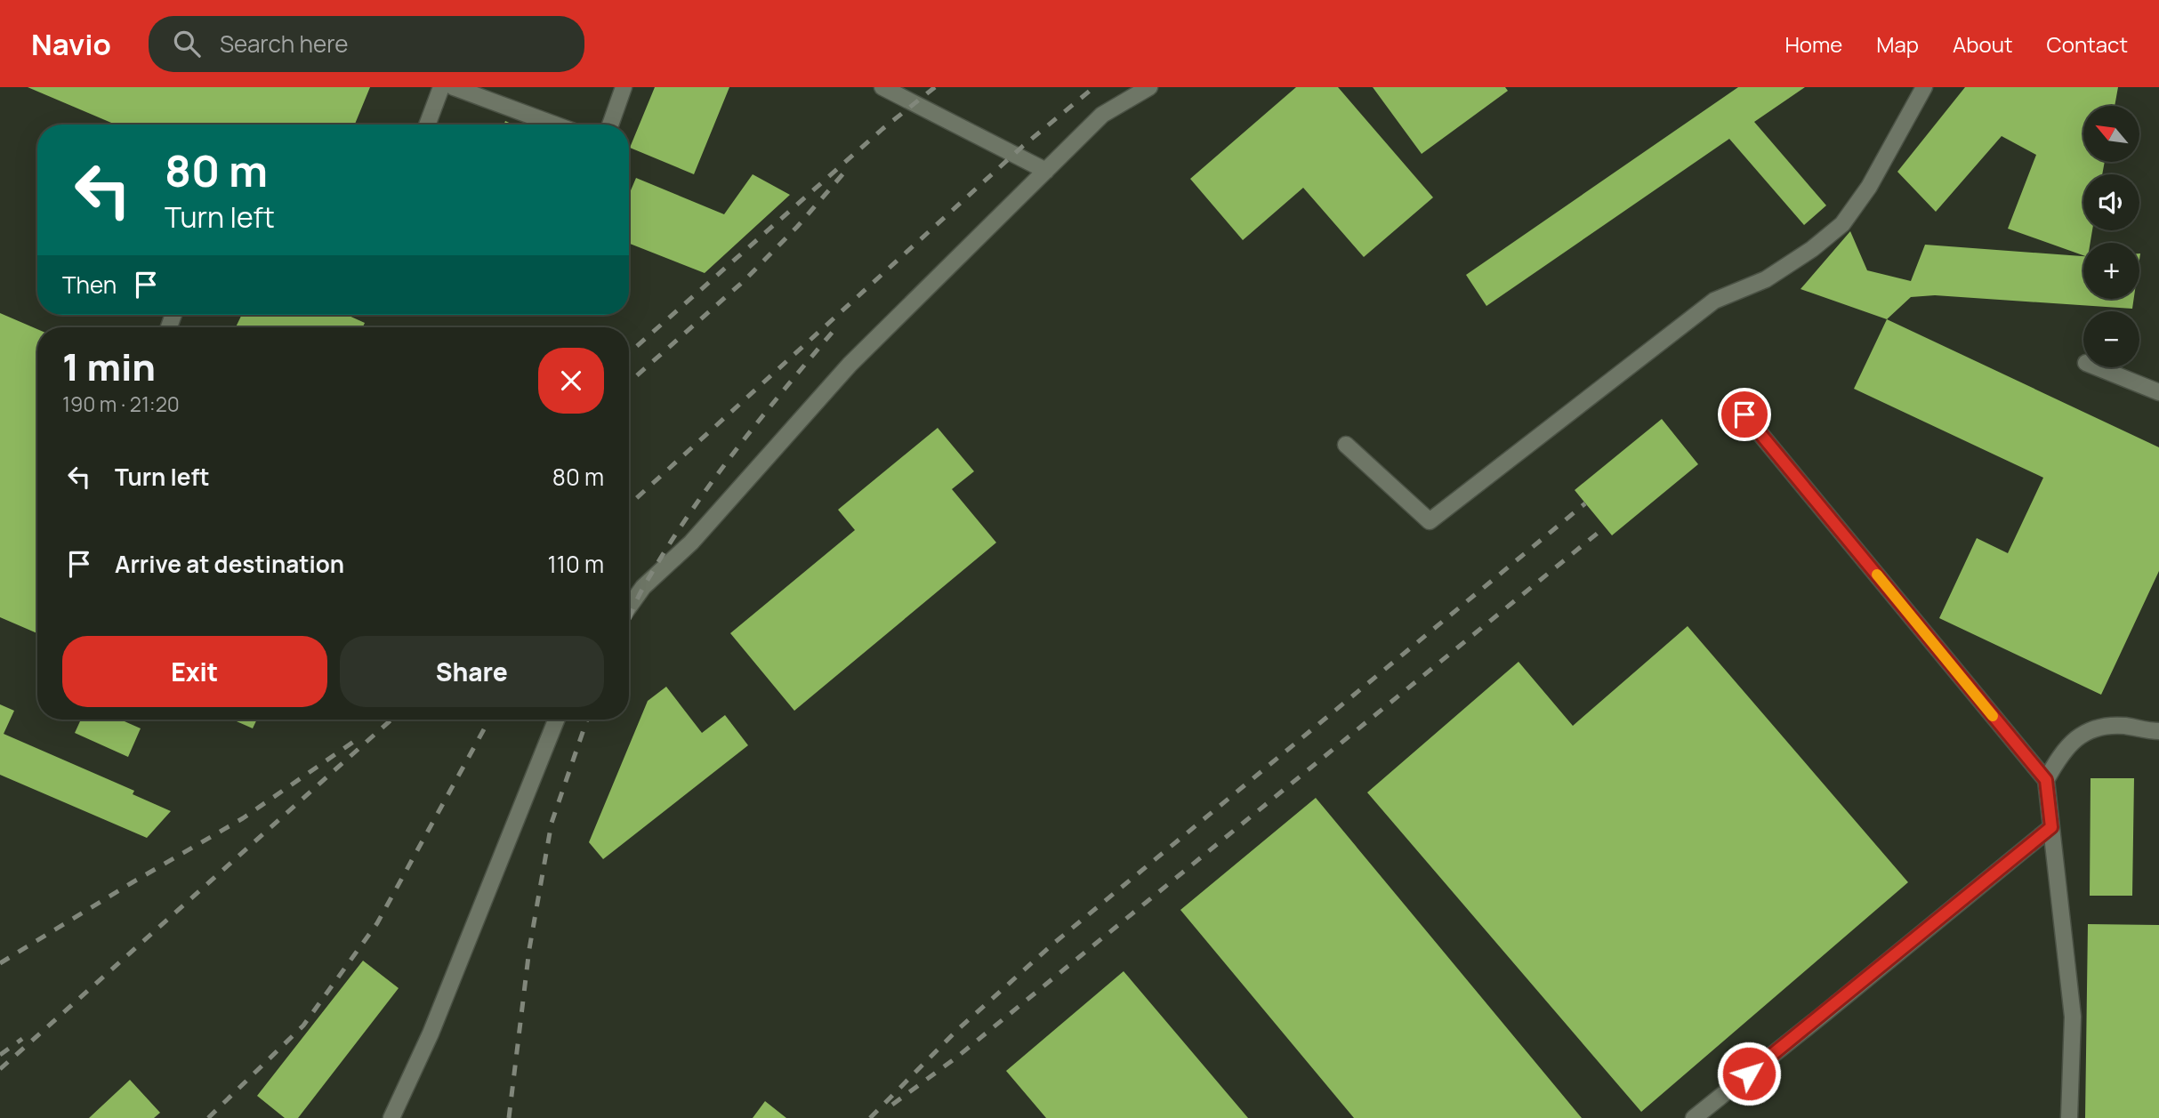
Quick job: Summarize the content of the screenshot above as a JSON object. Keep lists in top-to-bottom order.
{
  "north": "top left",
  "page": {
    "header": "Navio",
    "search": "Search here",
    "nav": [
      "Home",
      "Map",
      "About",
      "Contact"
    ],
    "map_buttons": ["+", "−"],
    "turn": ["80 m", "Turn left"],
    "then": "Then",
    "heading": ["1 min", "190 m · 21:20"],
    "list": [
      {
        "name": "Turn left",
        "value": "80 m"
      },
      {
        "name": "Arrive at destination",
        "value": "110 m"
      }
    ],
    "buttons": ["Exit", "Share"]
  }
}
